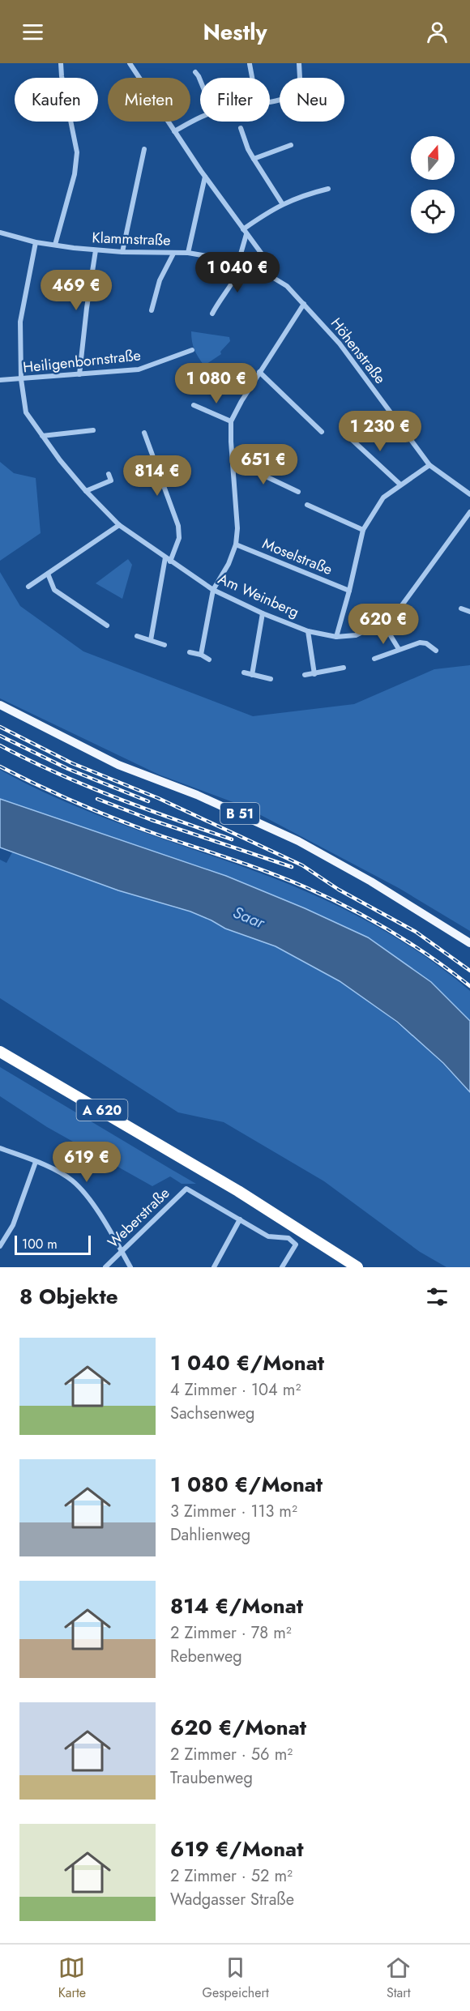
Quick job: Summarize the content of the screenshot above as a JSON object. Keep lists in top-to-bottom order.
{
  "streets": {
    "highway": ["A 620"],
    "main road": ["B 51"],
    "street": [
      "Klammstraße",
      "Höhenstraße",
      "Heiligenbornstraße",
      "Moselstraße",
      "Am Weinberg",
      "Weberstraße"
    ]
  },
  "crossings": [
    ["Klammstraße", "Höhenstraße"],
    ["Klammstraße", "Am Weinberg"],
    ["Heiligenbornstraße", "Am Weinberg"]
  ],
  "water": ["Saar"],
  "scale_bar": "100 m",
  "north": "top",
  "page": {
    "header": "Nestly",
    "chip": [
      "Kaufen",
      "Mieten",
      "Filter",
      "Neu"
    ],
    "price": [
      "1 040 €",
      "469 €",
      "1 080 €",
      "1 230 €",
      "651 €",
      "814 €",
      "620 €",
      "619 €"
    ],
    "scale": "100 m",
    "heading": "8 Objekte",
    "list": [
      {
        "name": "1 040 €/Monat",
        "note": "4 Zimmer · 104 m² · Sachsenweg"
      },
      {
        "name": "1 080 €/Monat",
        "note": "3 Zimmer · 113 m² · Dahlienweg"
      },
      {
        "name": "814 €/Monat",
        "note": "2 Zimmer · 78 m² · Rebenweg"
      },
      {
        "name": "620 €/Monat",
        "note": "2 Zimmer · 56 m² · Traubenweg"
      },
      {
        "name": "619 €/Monat",
        "note": "2 Zimmer · 52 m² · Wadgasser Straße"
      }
    ],
    "tabs": ["Karte", "Gespeichert", "Start"]
  }
}
